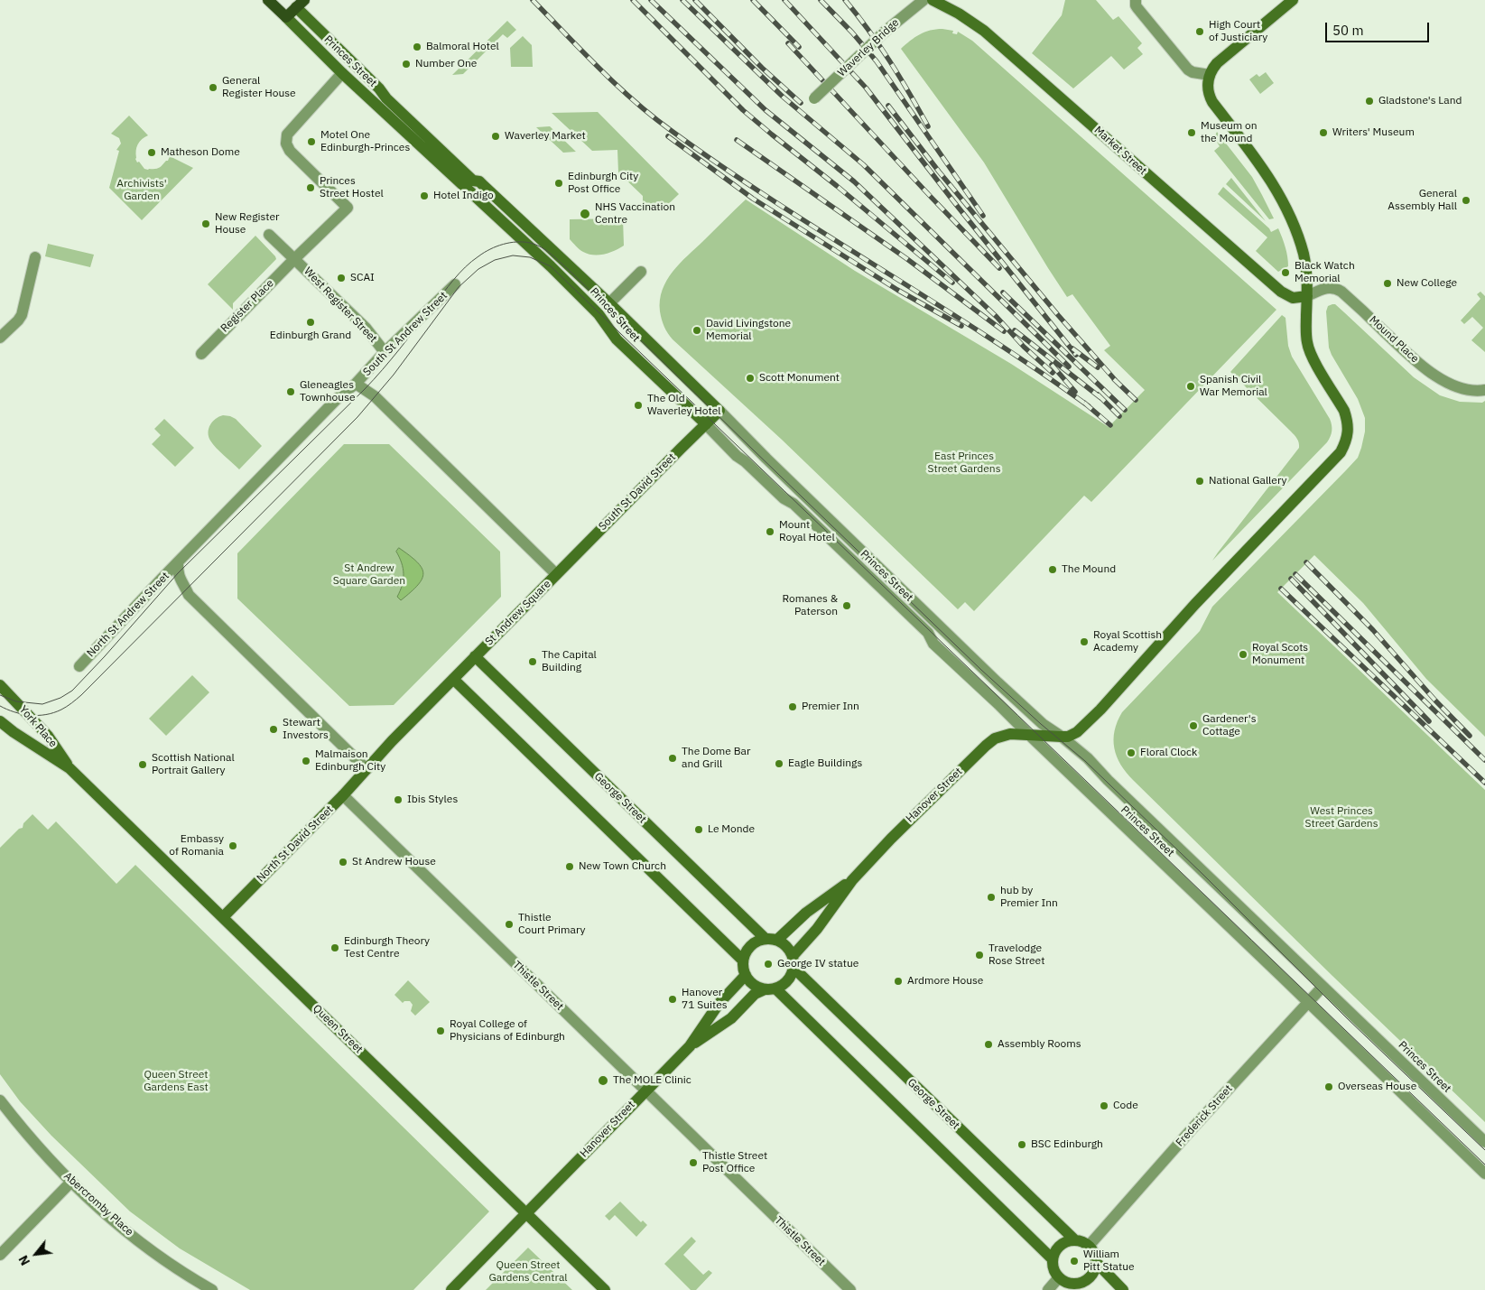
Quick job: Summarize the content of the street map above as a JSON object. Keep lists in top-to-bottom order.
{
  "streets": {
    "main road": ["Princes Street"],
    "street": [
      "Waverley Bridge",
      "Market Street",
      "West Register Street",
      "Register Place",
      "South St Andrew Street",
      "Mound Place",
      "South St David Street",
      "St Andrew Square",
      "North St Andrew Street",
      "York Place",
      "Hanover Street",
      "George Street",
      "North St David Street",
      "Thistle Street",
      "Queen Street",
      "Frederick Street",
      "Abercromby Place"
    ]
  },
  "crossings": [
    ["Princes Street", "West Register Street"],
    ["Princes Street", "South St David Street"],
    ["Princes Street", "Hanover Street"],
    ["Princes Street", "Frederick Street"],
    ["Market Street", "Mound Place"],
    ["West Register Street", "Register Place"],
    ["West Register Street", "South St Andrew Street"],
    ["South St Andrew Street", "St Andrew Square"],
    ["South St David Street", "St Andrew Square"],
    ["St Andrew Square", "George Street"],
    ["St Andrew Square", "North St David Street"],
    ["York Place", "Queen Street"],
    ["Hanover Street", "George Street"],
    ["Hanover Street", "Thistle Street"],
    ["Hanover Street", "Queen Street"],
    ["George Street", "Frederick Street"],
    ["North St David Street", "Thistle Street"],
    ["North St David Street", "Queen Street"]
  ],
  "parks": [
    "Archivists' Garden",
    "East Princes Street Gardens",
    "St Andrew Square Garden",
    "West Princes Street Gardens",
    "Queen Street Gardens East",
    "Queen Street Gardens Central"
  ],
  "places": [
    "High Court of Justiciary",
    "Balmoral Hotel",
    "Number One",
    "General Register House",
    "Gladstone's Land",
    "Museum on the Mound",
    "Writers' Museum",
    "Waverley Market",
    "Motel One Edinburgh-Princes",
    "Matheson Dome",
    "Edinburgh City Post Office",
    "Princes Street Hostel",
    "Hotel Indigo",
    "General Assembly Hall",
    "NHS Vaccination Centre",
    "New Register House",
    "Black Watch Memorial",
    "SCAI",
    "New College",
    "Edinburgh Grand",
    "David Livingstone Memorial",
    "Scott Monument",
    "Spanish Civil War Memorial",
    "Gleneagles Townhouse",
    "The Old Waverley Hotel",
    "National Gallery",
    "Mount Royal Hotel",
    "The Mound",
    "Romanes & Paterson",
    "Royal Scottish Academy",
    "Royal Scots Monument",
    "The Capital Building",
    "Premier Inn",
    "Gardener's Cottage",
    "Stewart Investors",
    "Floral Clock",
    "The Dome Bar and Grill",
    "Malmaison Edinburgh City",
    "Eagle Buildings",
    "Scottish National Portrait Gallery",
    "Ibis Styles",
    "Le Monde",
    "Embassy of Romania",
    "St Andrew House",
    "New Town Church",
    "hub by Premier Inn",
    "Thistle Court Primary",
    "Edinburgh Theory Test Centre",
    "Travelodge Rose Street",
    "George IV statue",
    "Ardmore House",
    "Hanover 71 Suites",
    "Royal College of Physicians of Edinburgh",
    "Assembly Rooms",
    "The MOLE Clinic",
    "Overseas House",
    "Code",
    "BSC Edinburgh",
    "Thistle Street Post Office",
    "William Pitt Statue"
  ],
  "scale_bar": "50 m",
  "north": "bottom left"
}
